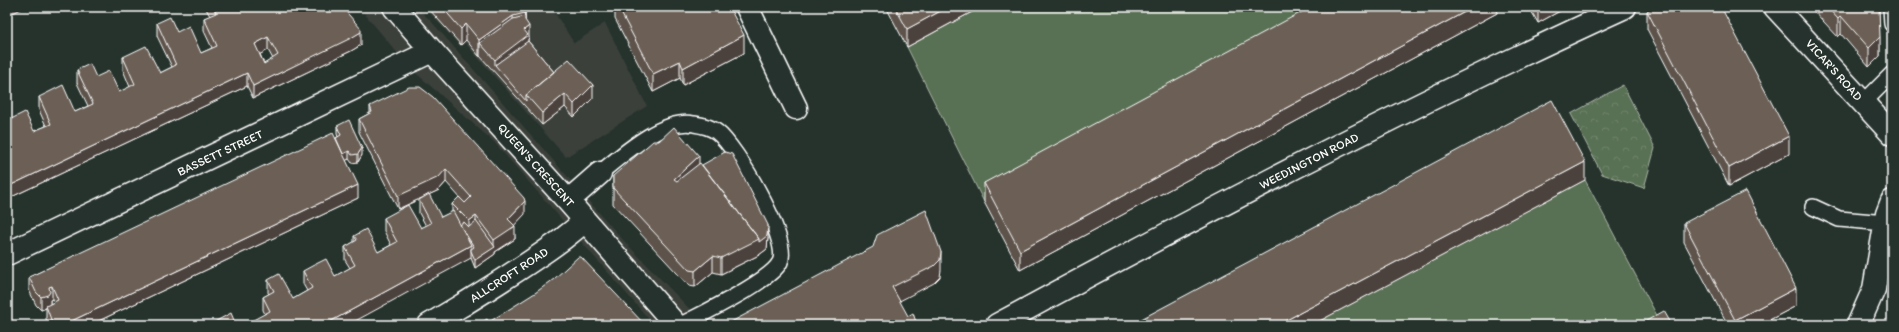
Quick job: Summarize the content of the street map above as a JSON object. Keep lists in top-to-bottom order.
{
  "streets": {
    "street": [
      "VICAR'S ROAD",
      "BASSETT STREET",
      "WEEDINGTON ROAD",
      "QUEEN'S CRESCENT",
      "ALLCROFT ROAD"
    ]
  },
  "crossings": [
    ["BASSETT STREET", "QUEEN'S CRESCENT"],
    ["QUEEN'S CRESCENT", "ALLCROFT ROAD"]
  ]
}
